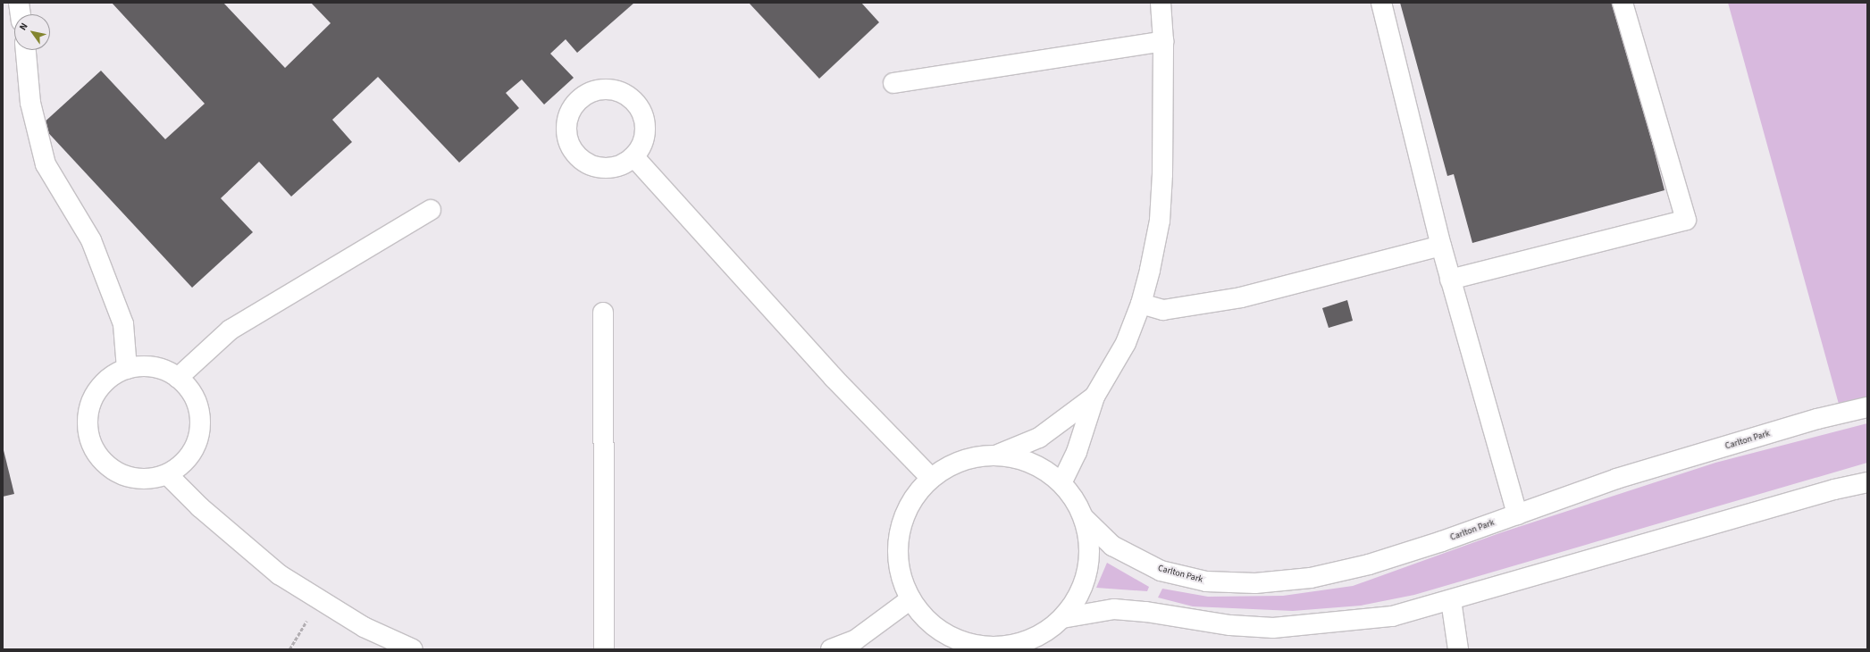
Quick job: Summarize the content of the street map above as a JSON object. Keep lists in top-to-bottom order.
{
  "streets": {
    "street": ["Carlton Park"]
  },
  "north": "top left"
}
